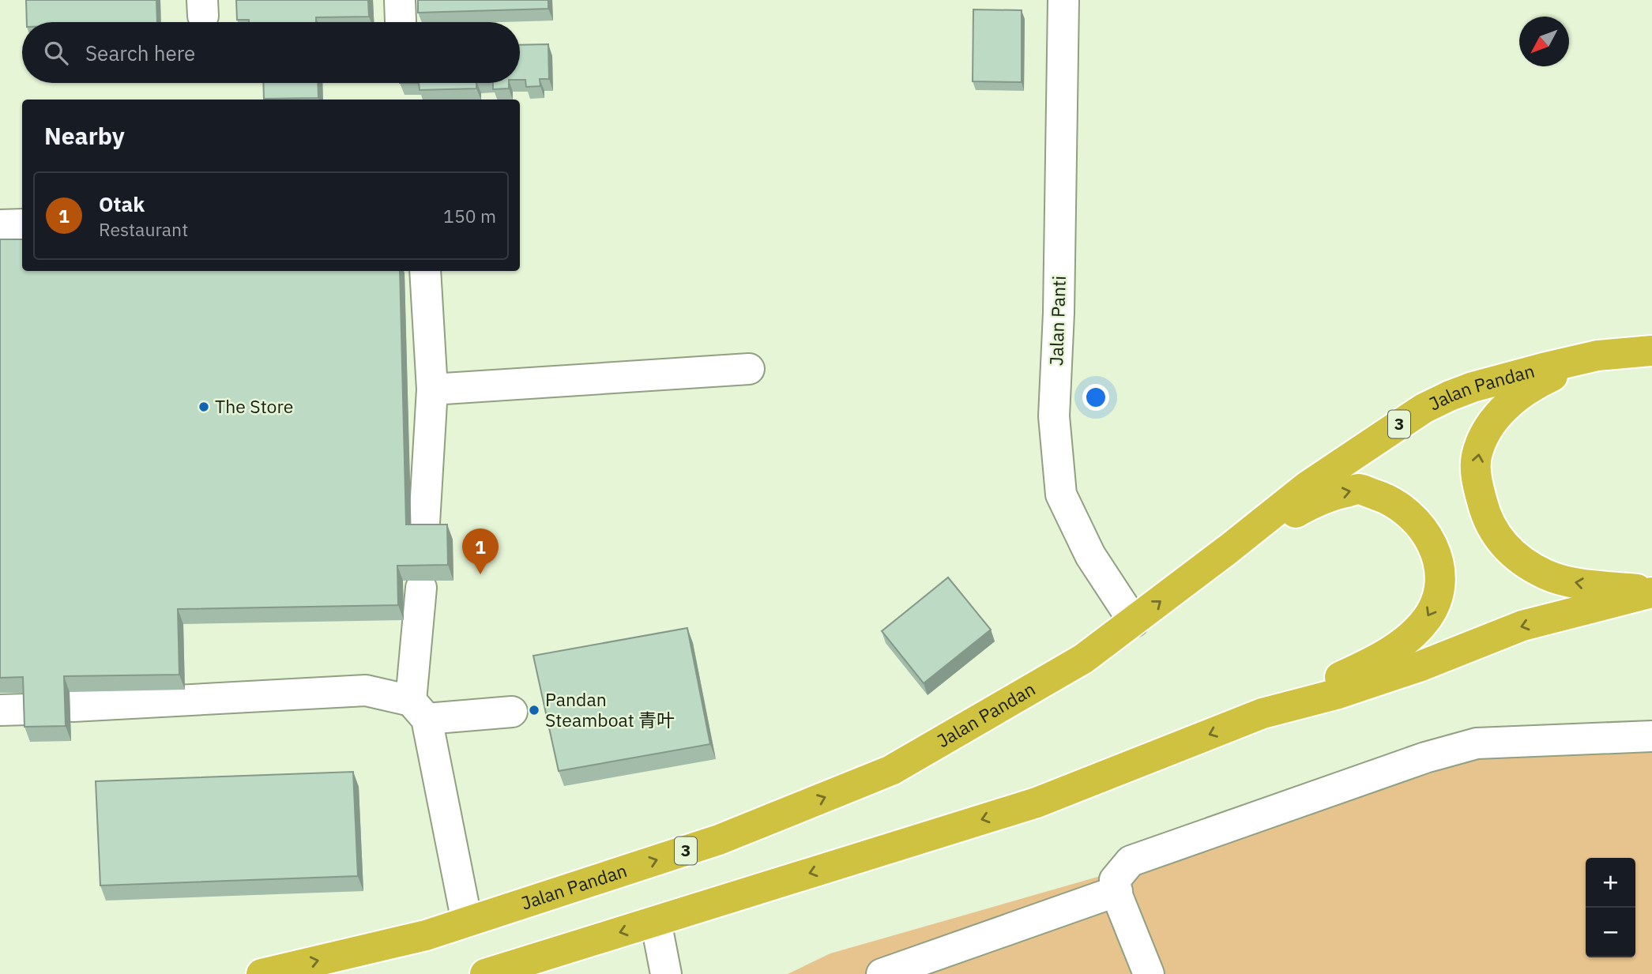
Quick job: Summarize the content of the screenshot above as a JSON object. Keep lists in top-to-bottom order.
{
  "streets": {
    "highway": ["Jalan Pandan", "3"],
    "street": ["Jalan Panti"]
  },
  "crossings": [
    ["Jalan Panti", "Jalan Pandan"]
  ],
  "places": ["The Store", "Pandan Steamboat 青叶"],
  "north": "bottom left",
  "page": {
    "search": "Search here",
    "heading": "Nearby",
    "list": [
      {
        "mark": "1",
        "name": "Otak",
        "note": "Restaurant",
        "value": "150 m"
      }
    ],
    "pins": "1",
    "map_buttons": ["+", "−"]
  }
}
